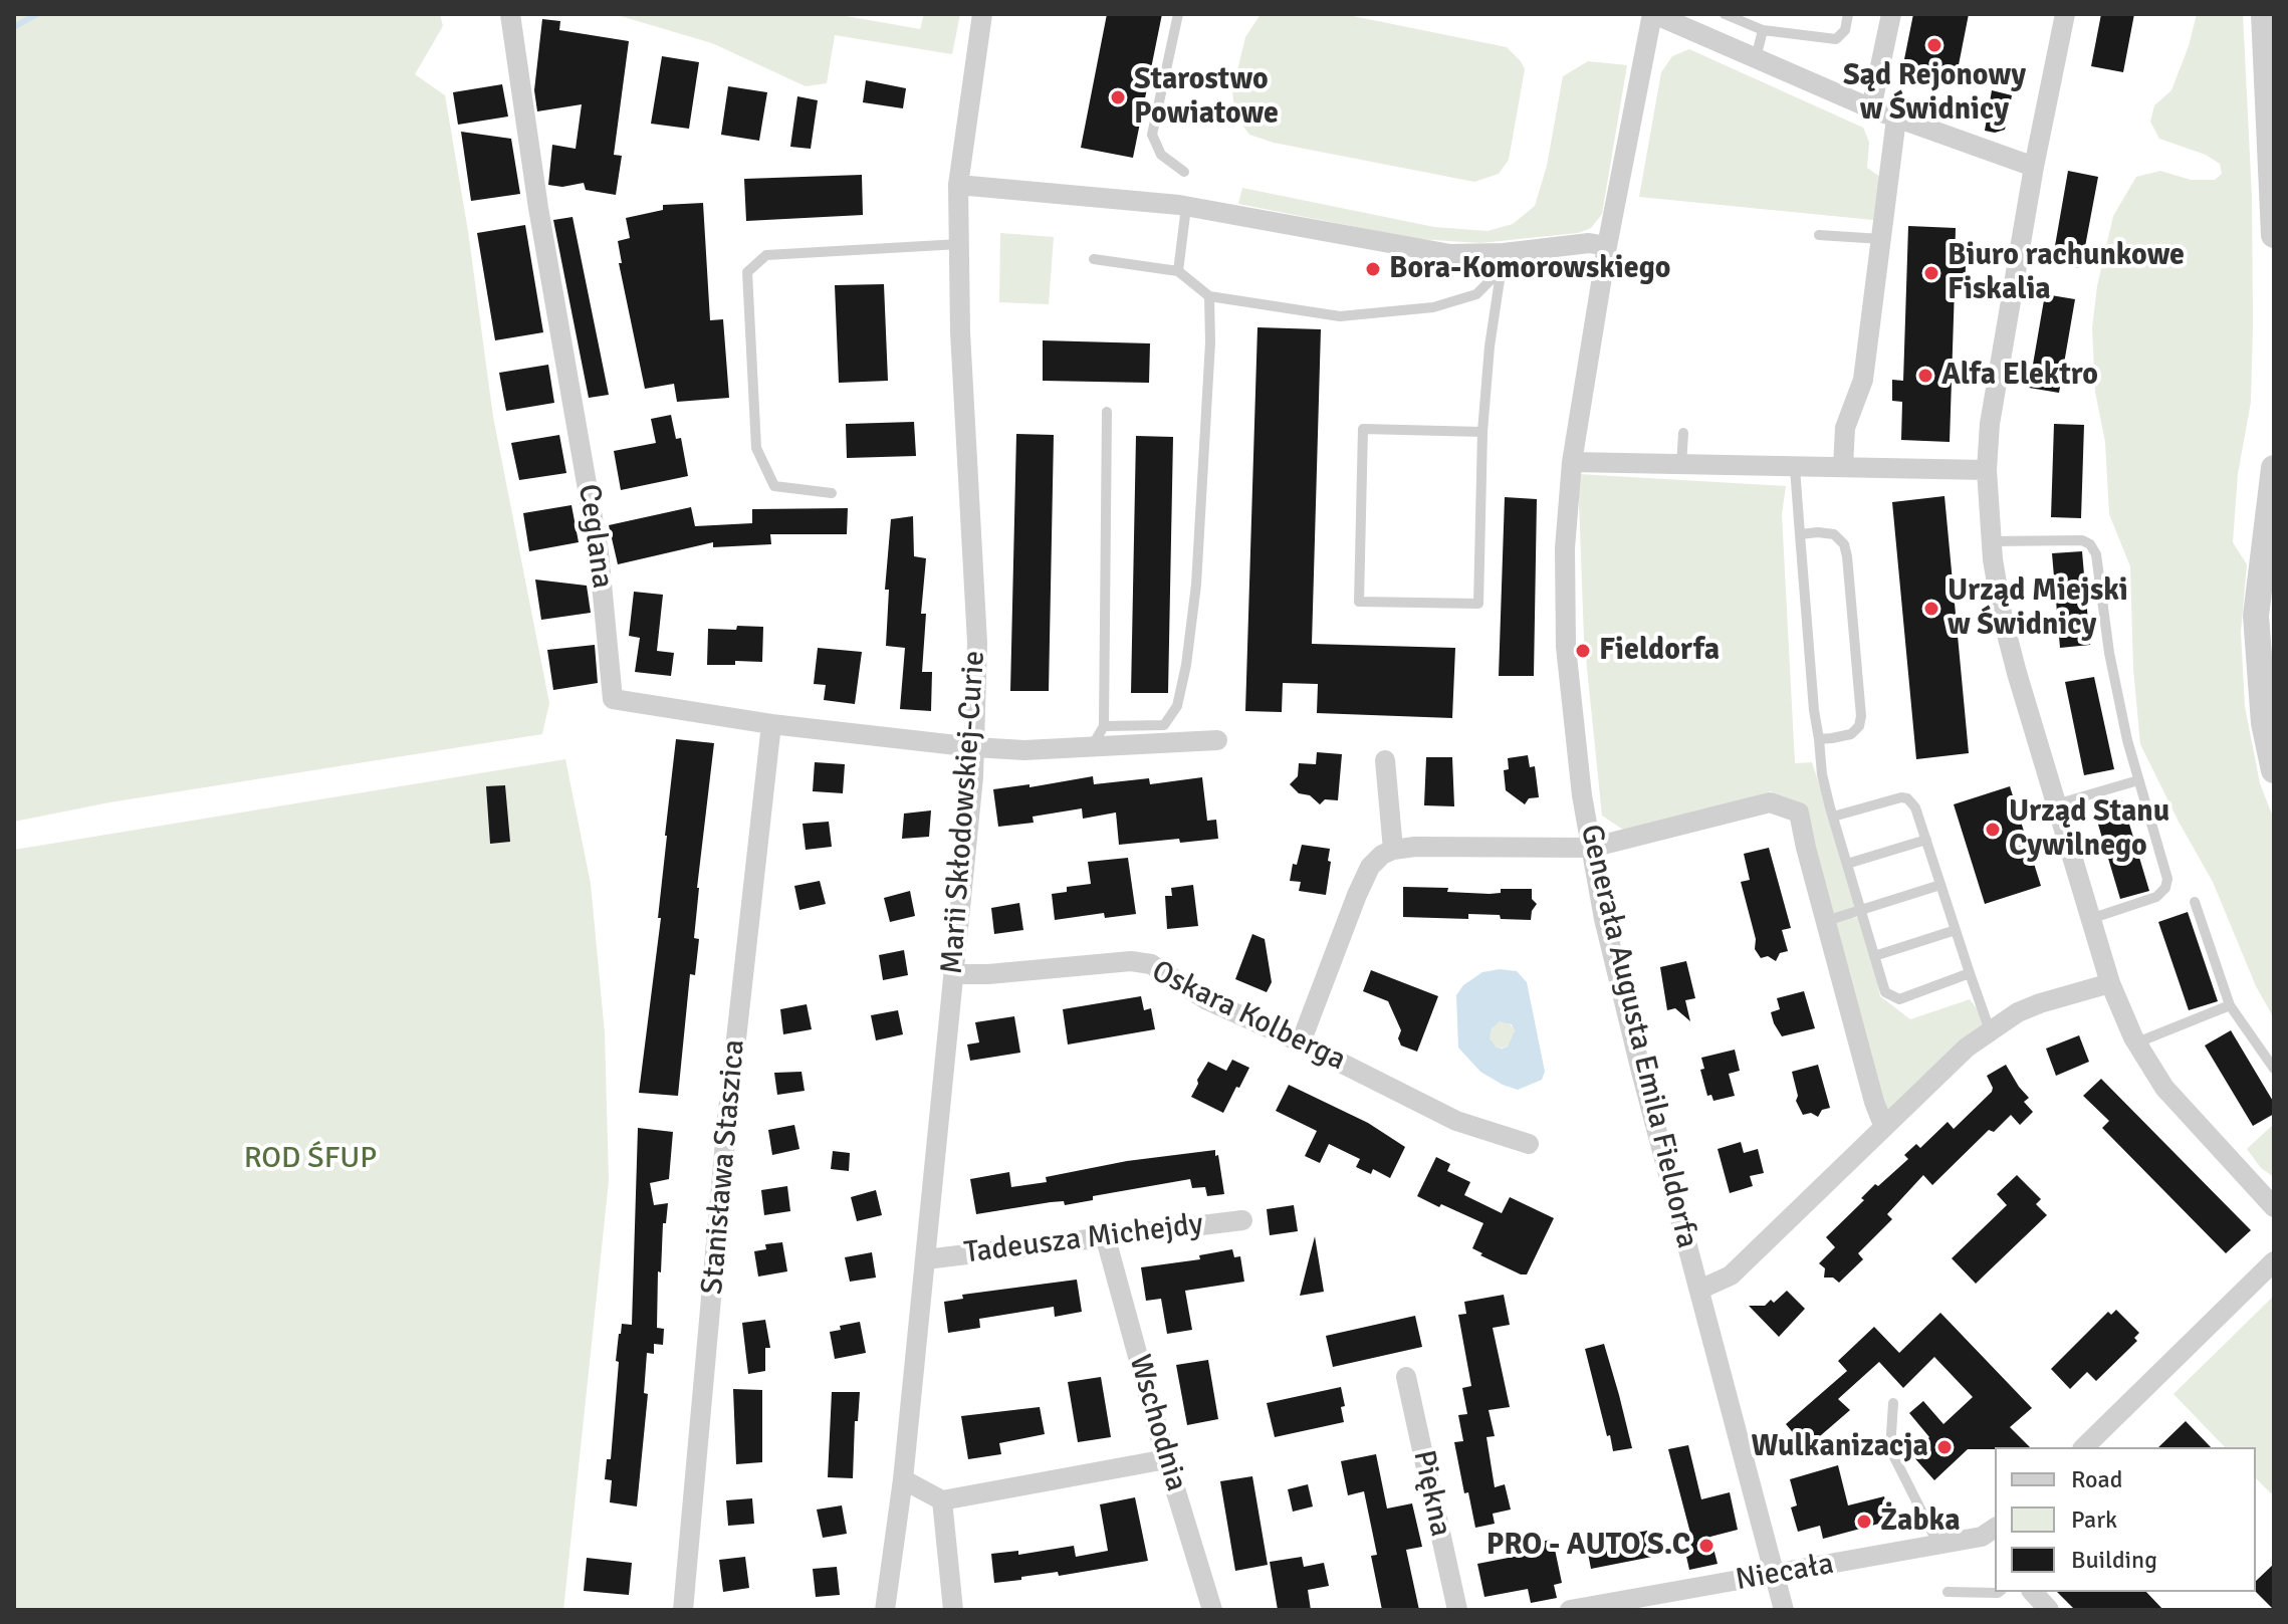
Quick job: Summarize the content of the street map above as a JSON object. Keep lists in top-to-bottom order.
{
  "streets": {
    "street": [
      "Ceglana",
      "Marii Skłodowskiej-Curie",
      "Oskara Kolberga",
      "Generała Augusta Emila Fieldorfa",
      "Stanisława Staszica",
      "Tadeusza Michejdy",
      "Wschodnia",
      "Piękna",
      "Niecała"
    ]
  },
  "crossings": [
    ["Ceglana", "Marii Skłodowskiej-Curie"],
    ["Ceglana", "Stanisława Staszica"],
    ["Marii Skłodowskiej-Curie", "Oskara Kolberga"],
    ["Marii Skłodowskiej-Curie", "Tadeusza Michejdy"],
    ["Generała Augusta Emila Fieldorfa", "Niecała"],
    ["Tadeusza Michejdy", "Wschodnia"]
  ],
  "parks": ["ROD ŚFUP"],
  "places": [
    "Sąd Rejonowy w Świdnicy",
    "Starostwo Powiatowe",
    "Bora-Komorowskiego",
    "Biuro rachunkowe Fiskalia",
    "Alfa Elektro",
    "Urząd Miejski w Świdnicy",
    "Fieldorfa",
    "Urząd Stanu Cywilnego",
    "Wulkanizacja",
    "Żabka",
    "PRO - AUTO S.C"
  ],
  "legend": ["Road", "Park", "Building"]
}
